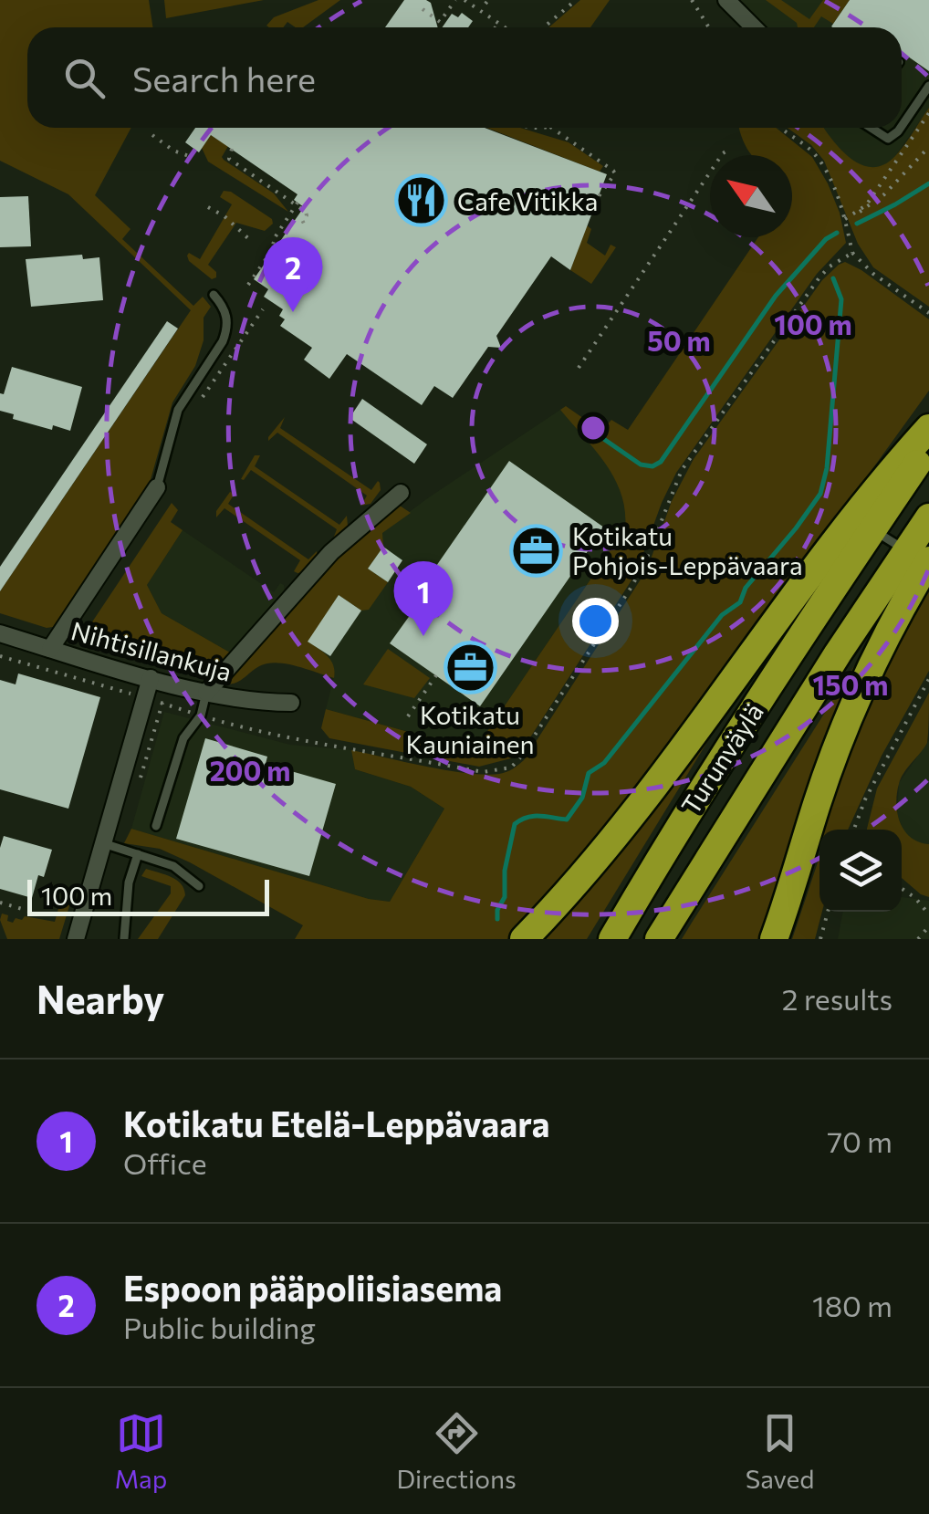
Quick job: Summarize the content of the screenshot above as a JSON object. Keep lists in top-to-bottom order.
{
  "streets": {
    "highway": ["Turunväylä"],
    "street": ["Nihtisillankuja"]
  },
  "places": {
    "restaurant": ["Cafe Vitikka"],
    "office": ["Kotikatu Pohjois-Leppävaara", "Kotikatu Kauniainen"]
  },
  "scale_bar": "100 m",
  "north": "top left",
  "page": {
    "search": "Search here",
    "pins": ["2", "1"],
    "scale": "100 m",
    "heading": ["Nearby", "2 results"],
    "list": [
      {
        "mark": "1",
        "name": "Kotikatu Etelä-Leppävaara",
        "note": "Office",
        "value": "70 m"
      },
      {
        "mark": "2",
        "name": "Espoon pääpoliisiasema",
        "note": "Public building",
        "value": "180 m"
      }
    ],
    "nav": ["Map", "Directions", "Saved"]
  },
  "rings": [
    "100 m",
    "50 m",
    "150 m",
    "200 m"
  ]
}
